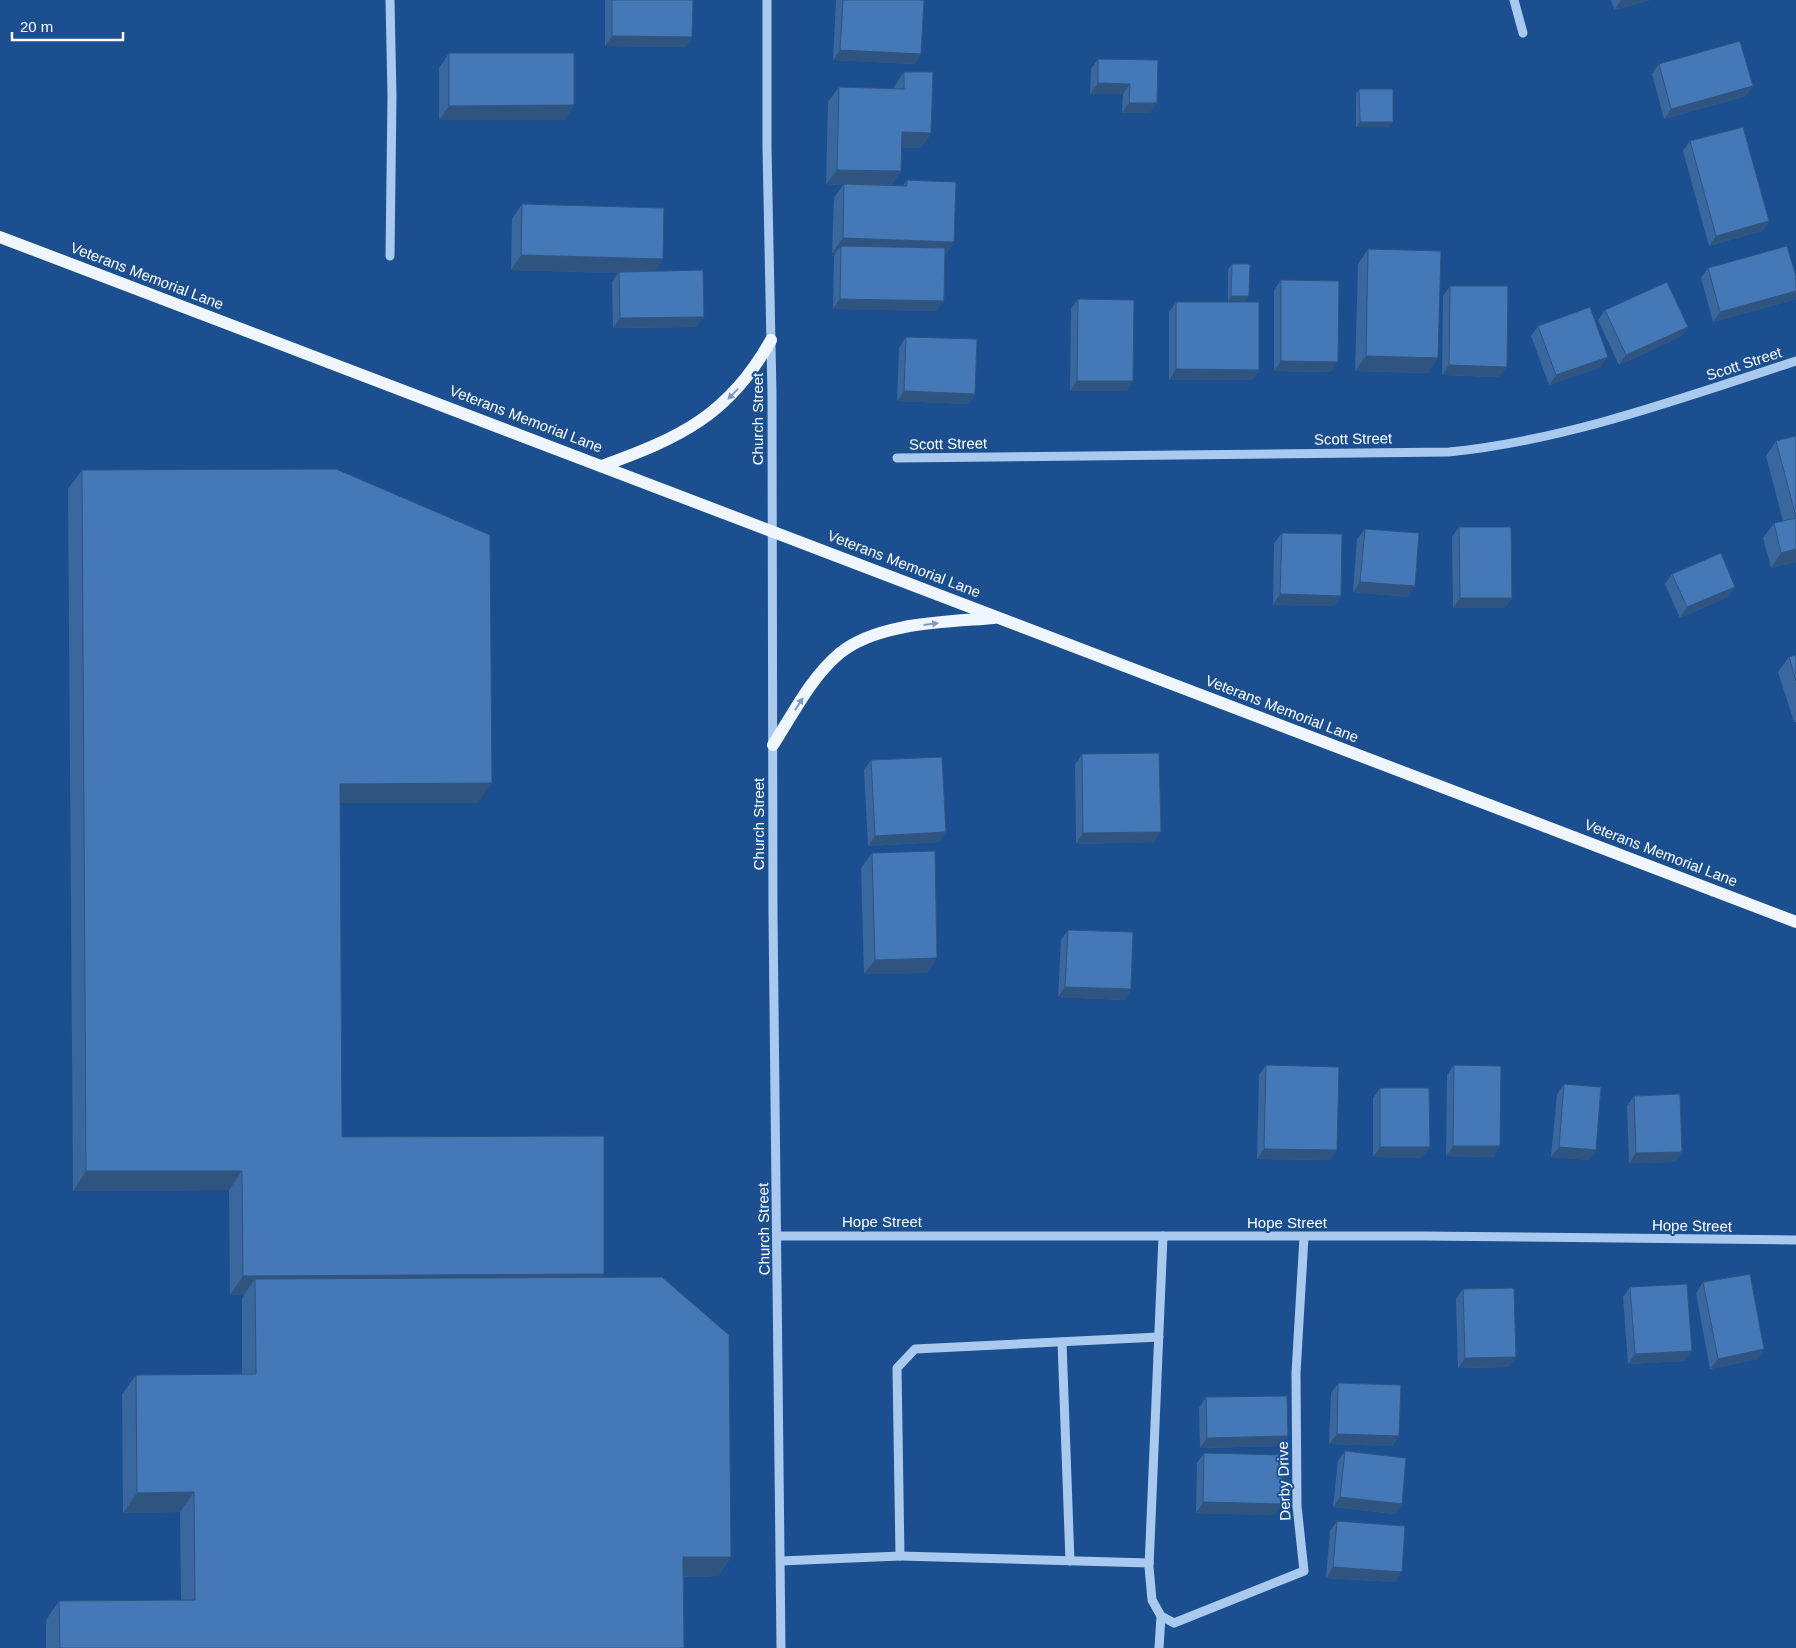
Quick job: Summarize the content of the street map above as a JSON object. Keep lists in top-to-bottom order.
{
  "streets": {
    "main road": ["Veterans Memorial Lane"],
    "street": [
      "Scott Street",
      "Church Street",
      "Hope Street",
      "Derby Drive"
    ]
  },
  "crossings": [
    ["Veterans Memorial Lane", "Church Street"],
    ["Church Street", "Hope Street"],
    ["Hope Street", "Derby Drive"]
  ],
  "scale_bar": "20 m"
}
